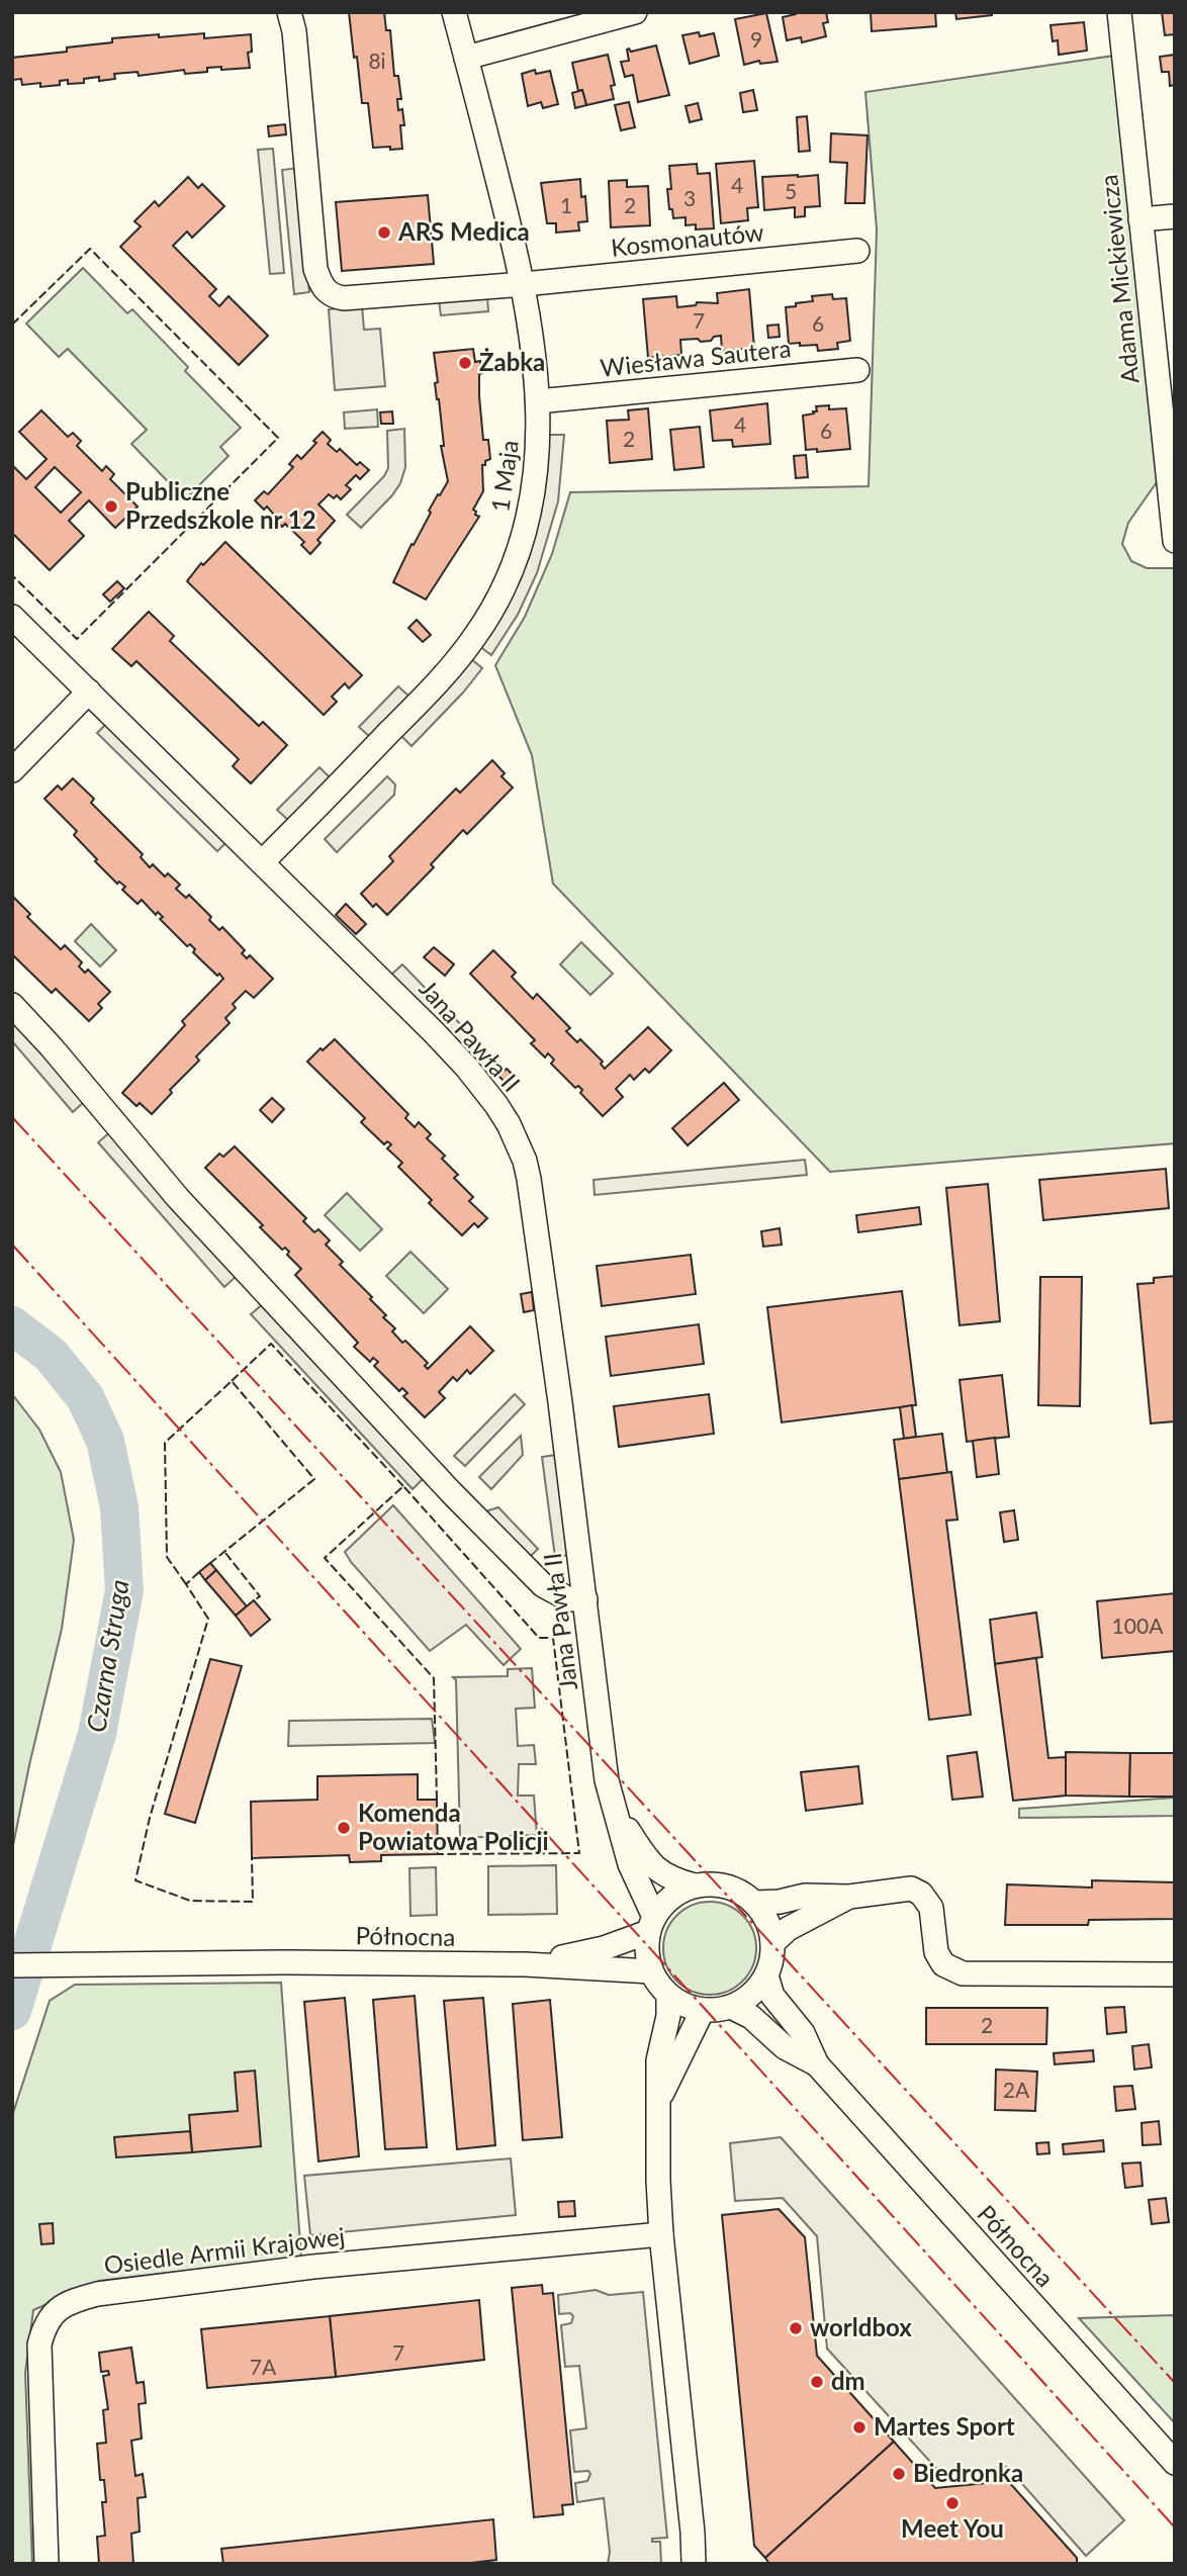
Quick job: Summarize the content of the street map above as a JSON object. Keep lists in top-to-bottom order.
{
  "streets": {
    "street": [
      "Kosmonautów",
      "Adama Mickiewicza",
      "Wiesława Sautera",
      "1 Maja",
      "Jana Pawła II",
      "Północna",
      "Osiedle Armii Krajowej"
    ]
  },
  "crossings": [
    ["Kosmonautów", "1 Maja"],
    ["Wiesława Sautera", "1 Maja"],
    ["1 Maja", "Jana Pawła II"]
  ],
  "water": ["Czarna Struga"],
  "places": [
    "ARS Medica",
    "Żabka",
    "Publiczne Przedszkole nr 12",
    "Komenda Powiatowa Policji",
    "worldbox",
    "dm",
    "Martes Sport",
    "Biedronka",
    "Meet You"
  ],
  "house_numbers": [
    "9",
    "8i",
    "4",
    "5",
    "3",
    "1",
    "2",
    "7",
    "6",
    "4",
    "6",
    "2",
    "100A",
    "2",
    "2A",
    "7",
    "7A"
  ]
}
